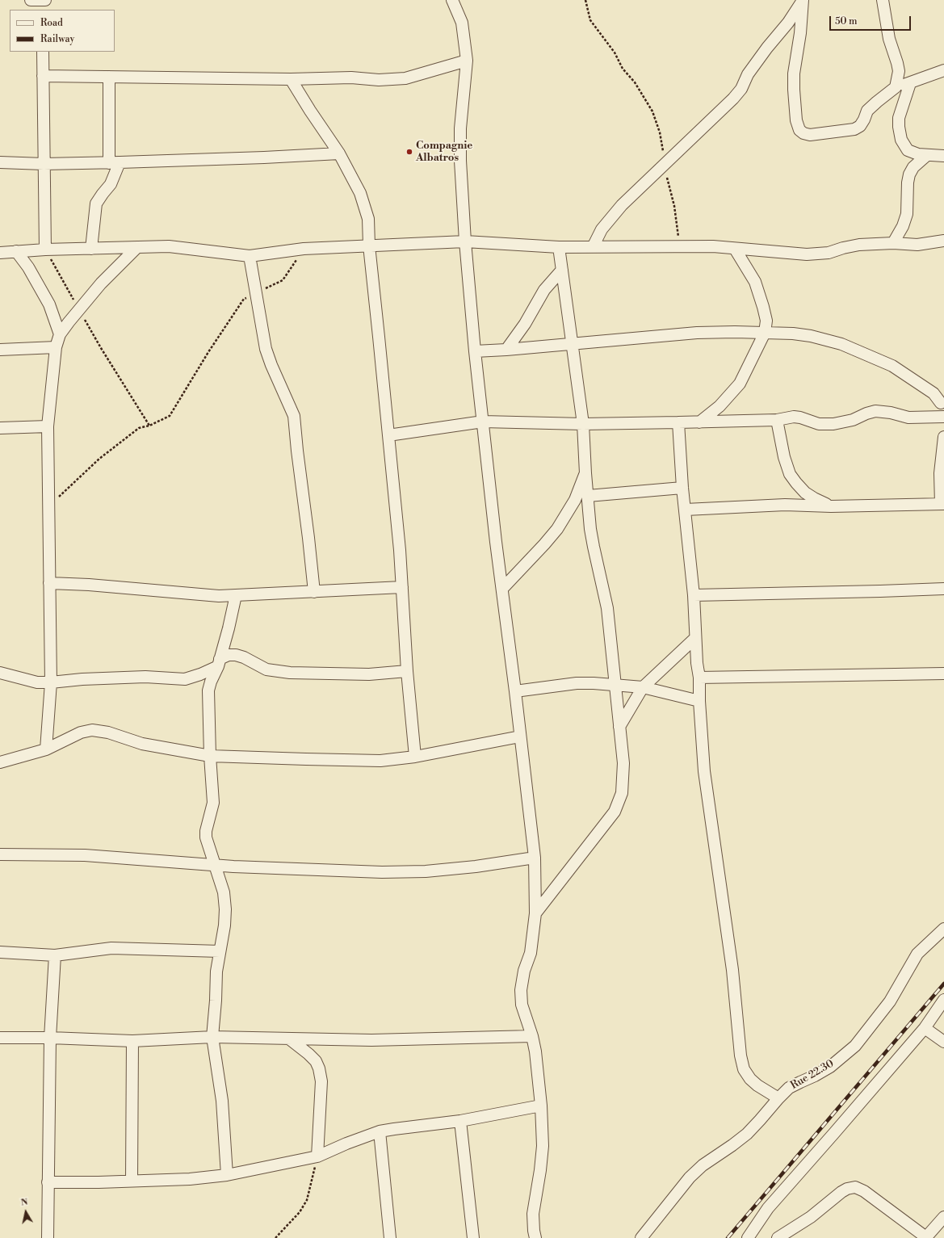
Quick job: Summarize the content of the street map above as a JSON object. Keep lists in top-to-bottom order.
{
  "streets": {
    "street": ["Rue 22.30"]
  },
  "places": ["Compagnie Albatros"],
  "legend": ["Road", "Railway"],
  "scale_bar": "50 m",
  "north": "top"
}
